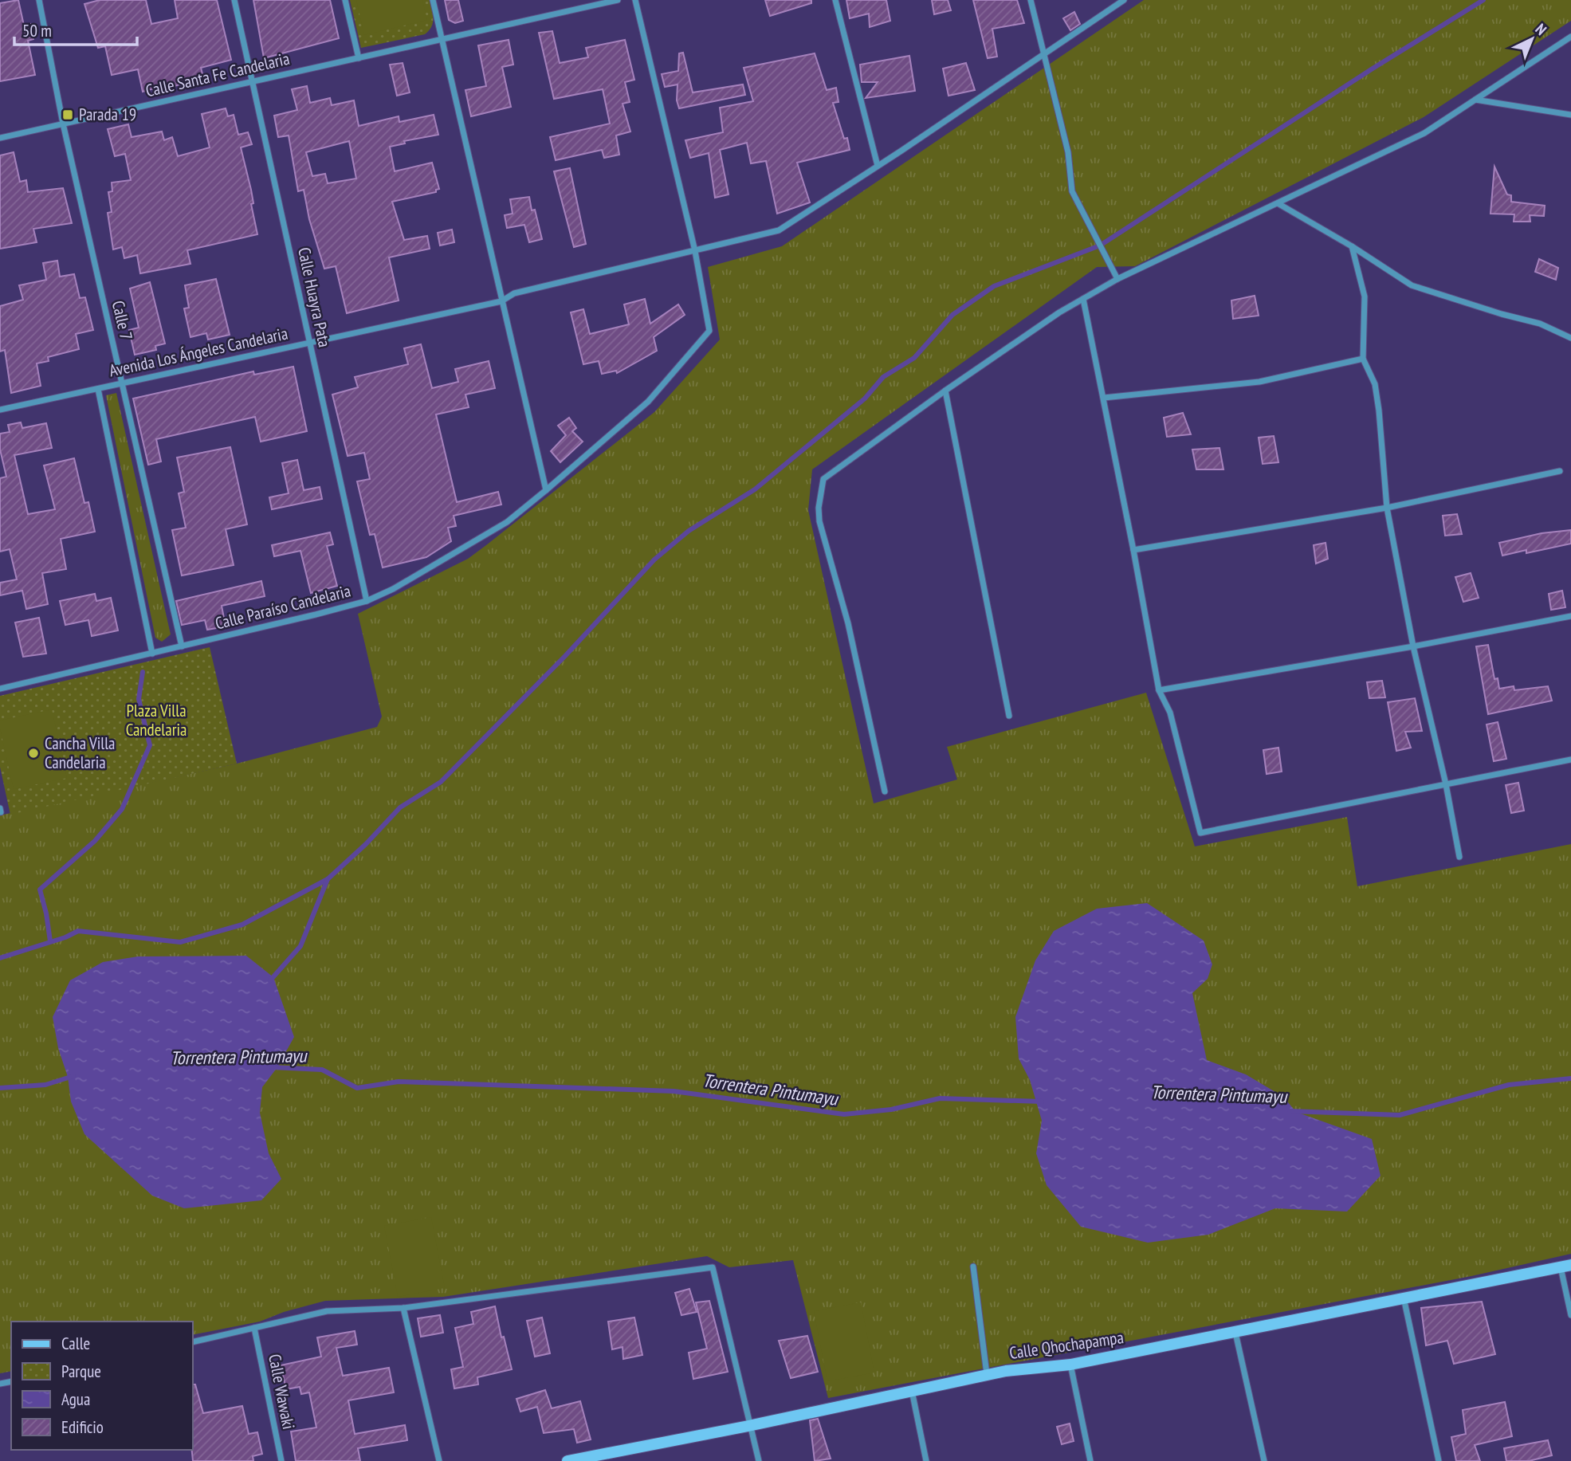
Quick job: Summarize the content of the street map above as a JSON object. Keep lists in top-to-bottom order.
{
  "streets": {
    "street": [
      "Calle Santa Fe Candelaria",
      "Calle Huayra Pata",
      "Calle 7",
      "Avenida Los Ángeles Candelaria",
      "Calle Paraíso Candelaria",
      "Calle Qhochapampa",
      "Calle Wawaki"
    ]
  },
  "crossings": [
    ["Calle Santa Fe Candelaria", "Calle Huayra Pata"],
    ["Calle Santa Fe Candelaria", "Calle 7"],
    ["Calle Huayra Pata", "Avenida Los Ángeles Candelaria"],
    ["Calle Huayra Pata", "Calle Paraíso Candelaria"],
    ["Calle 7", "Avenida Los Ángeles Candelaria"],
    ["Calle 7", "Calle Paraíso Candelaria"],
    ["Avenida Los Ángeles Candelaria", "Calle Paraíso Candelaria"]
  ],
  "water": ["Torrentera Pintumayu"],
  "parks": ["Plaza Villa Candelaria"],
  "places": {
    "transit": ["Parada 19"],
    "other": ["Cancha Villa Candelaria"]
  },
  "legend": [
    "Calle",
    "Parque",
    "Agua",
    "Edificio"
  ],
  "scale_bar": "50 m",
  "north": "top right"
}
